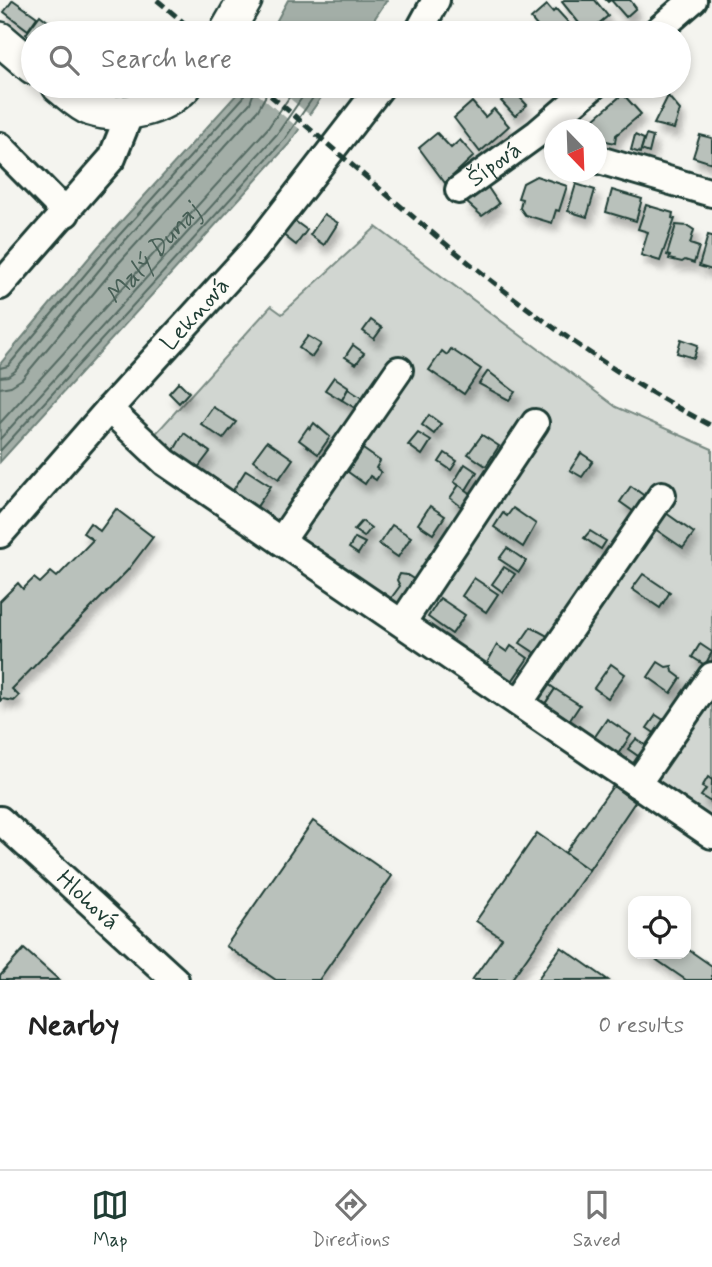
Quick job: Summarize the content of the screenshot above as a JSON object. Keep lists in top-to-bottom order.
{
  "streets": {
    "street": ["Šípová", "Leknová", "Hlohová"]
  },
  "water": ["Malý Dunaj"],
  "north": "bottom right",
  "page": {
    "search": "Search here",
    "heading": ["Nearby", "0 results"],
    "nav": ["Map", "Directions", "Saved"]
  }
}
